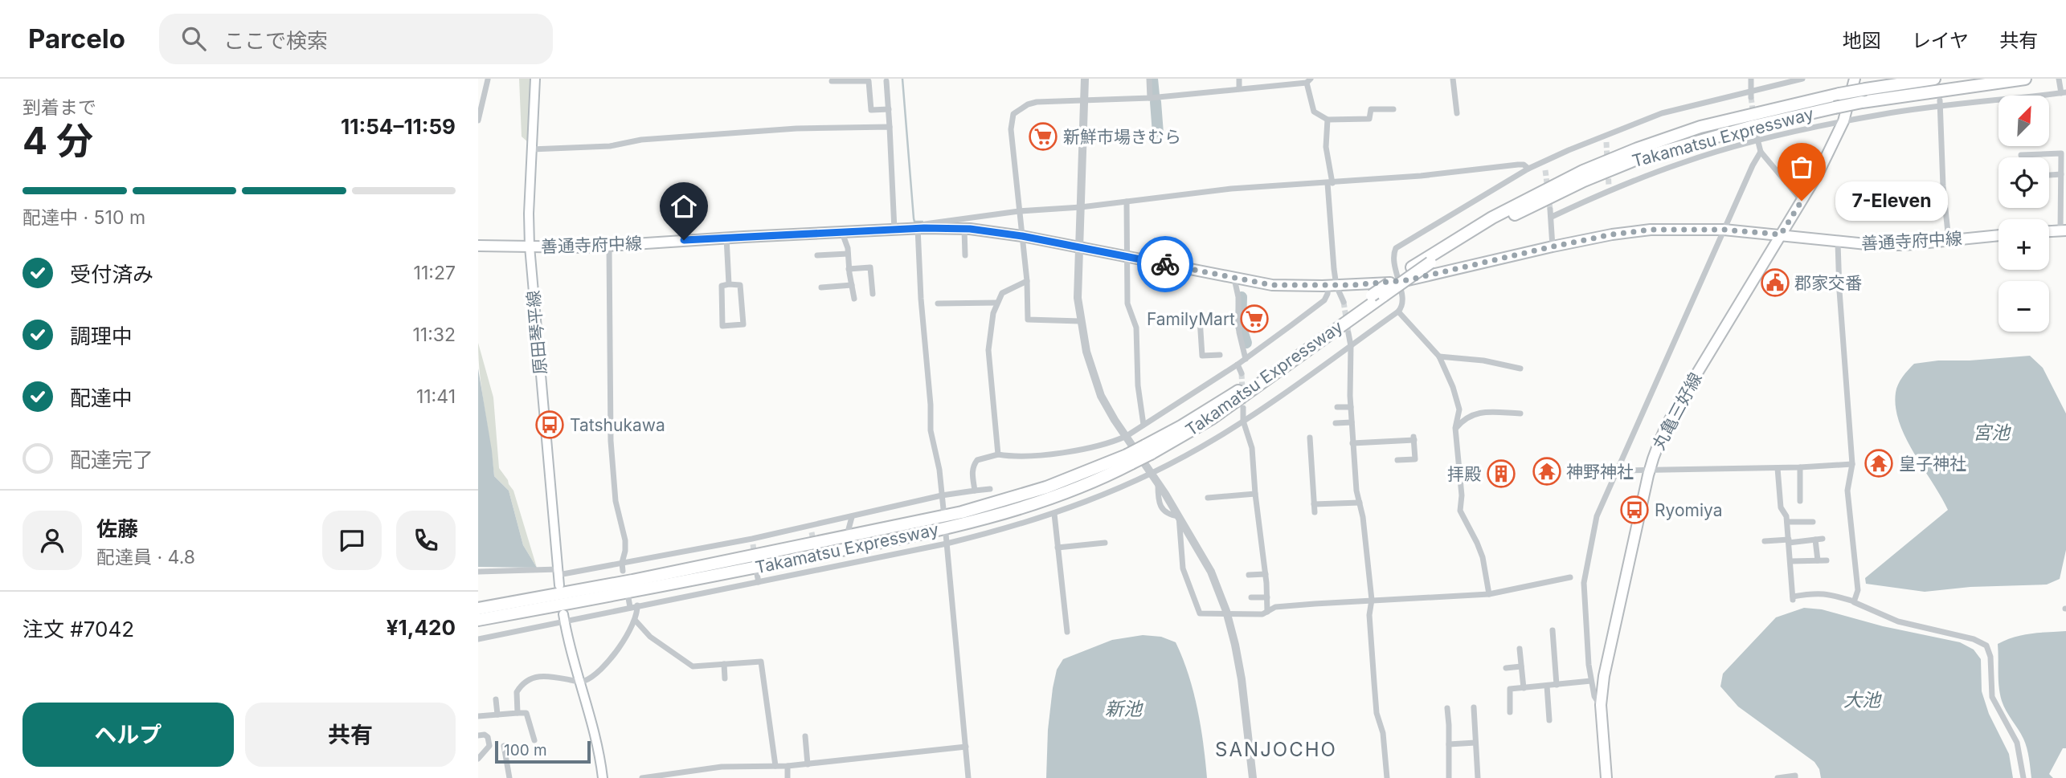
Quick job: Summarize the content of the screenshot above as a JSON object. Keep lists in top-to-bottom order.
{
  "streets": {
    "highway": ["Takamatsu Expressway"],
    "main road": ["善通寺府中線", "原田琴平線", "丸亀三好線"]
  },
  "crossings": [
    ["善通寺府中線", "原田琴平線"],
    ["善通寺府中線", "丸亀三好線"]
  ],
  "districts": ["SANJOCHO"],
  "water": ["宮池", "大池", "新池"],
  "places": {
    "supermarket": ["新鮮市場きむら", "FamilyMart"],
    "other": ["7-Eleven"],
    "public building": ["郡家交番"],
    "bus stop": ["Tatshukawa", "Ryomiya"],
    "temple": ["皇子神社", "神野神社"],
    "building": ["拝殿"]
  },
  "scale_bar": "100 m",
  "north": "top right",
  "page": {
    "header": "Parcelo",
    "search": "ここで検索",
    "nav": ["地図", "レイヤ", "共有"],
    "heading": ["4 分", "到着まで", "11:54–11:59"],
    "panel": [
      "佐藤",
      "配達員 · 4.8",
      "注文 #7042",
      "¥1,420"
    ],
    "map_buttons": ["+", "−"],
    "bar": "配達中 · 510 m",
    "bubble": "7-Eleven",
    "list": [
      ["受付済み", "11:27"],
      ["調理中", "11:32"],
      ["配達中", "11:41"],
      "配達完了"
    ],
    "buttons": ["ヘルプ", "共有"],
    "scale": "100 m"
  }
}
